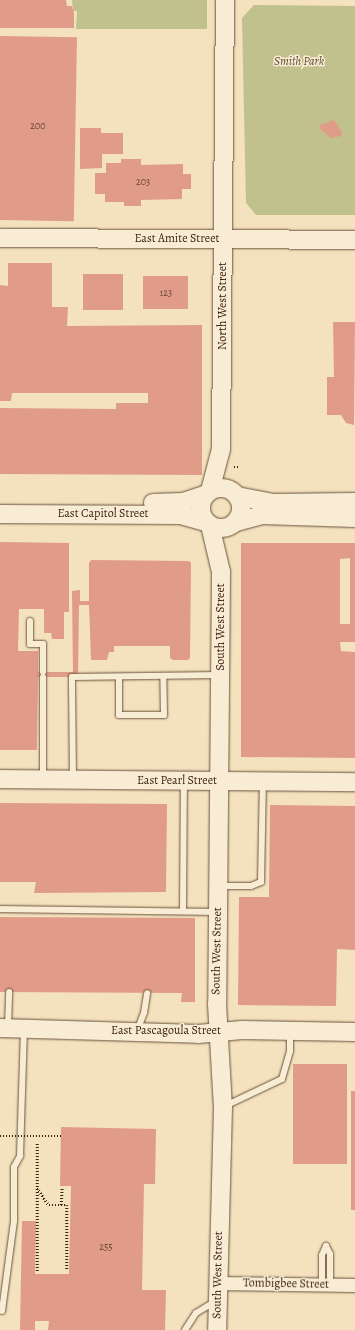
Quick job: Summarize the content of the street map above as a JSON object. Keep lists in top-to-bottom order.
{
  "streets": {
    "main road": [
      "East Amite Street",
      "North West Street",
      "East Capitol Street",
      "South West Street",
      "East Pearl Street",
      "East Pascagoula Street"
    ],
    "street": ["Tombigbee Street"]
  },
  "crossings": [
    ["East Amite Street", "North West Street"],
    ["North West Street", "East Capitol Street"],
    ["North West Street", "South West Street"],
    ["East Capitol Street", "South West Street"],
    ["South West Street", "East Pearl Street"],
    ["South West Street", "East Pascagoula Street"],
    ["South West Street", "Tombigbee Street"]
  ],
  "parks": ["Smith Park"],
  "house_numbers": [
    "200",
    "203",
    "123",
    "255"
  ]
}
